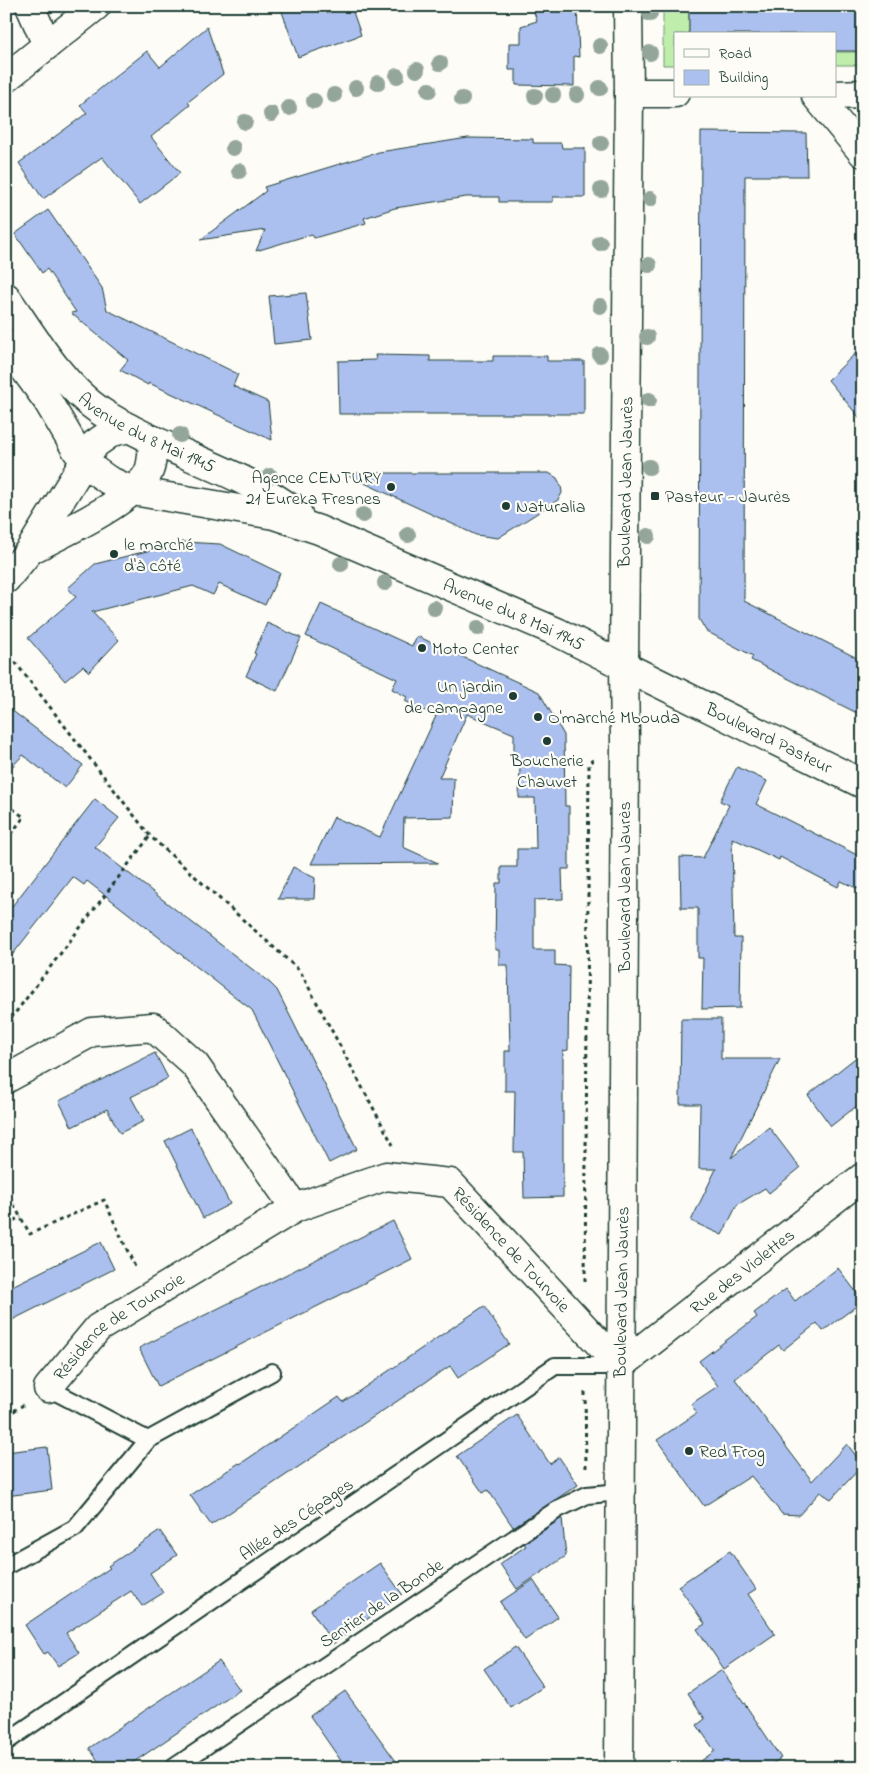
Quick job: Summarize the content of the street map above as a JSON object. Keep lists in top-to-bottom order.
{
  "streets": {
    "street": [
      "Avenue du 8 Mai 1945",
      "Boulevard Jean Jaurès",
      "Boulevard Pasteur",
      "Résidence de Tourvoie",
      "Rue des Violettes"
    ],
    "lane": ["Allée des Cépages", "Sentier de la Bonde"]
  },
  "crossings": [
    ["Avenue du 8 Mai 1945", "Boulevard Jean Jaurès"],
    ["Avenue du 8 Mai 1945", "Boulevard Pasteur"],
    ["Boulevard Jean Jaurès", "Boulevard Pasteur"],
    ["Boulevard Jean Jaurès", "Résidence de Tourvoie"],
    ["Boulevard Jean Jaurès", "Rue des Violettes"],
    ["Boulevard Jean Jaurès", "Allée des Cépages"],
    ["Boulevard Jean Jaurès", "Sentier de la Bonde"],
    ["Résidence de Tourvoie", "Rue des Violettes"],
    ["Résidence de Tourvoie", "Allée des Cépages"],
    ["Rue des Violettes", "Allée des Cépages"]
  ],
  "places": {
    "other": [
      "Agence CENTURY 21 Eureka Fresnes",
      "Naturalia",
      "le marché d'à côté",
      "Moto Center",
      "Un jardin de campagne",
      "O'marché Mbouda",
      "Boucherie Chauvet",
      "Red Frog"
    ],
    "transit": ["Pasteur - Jaurès"]
  },
  "legend": ["Road", "Building"]
}
